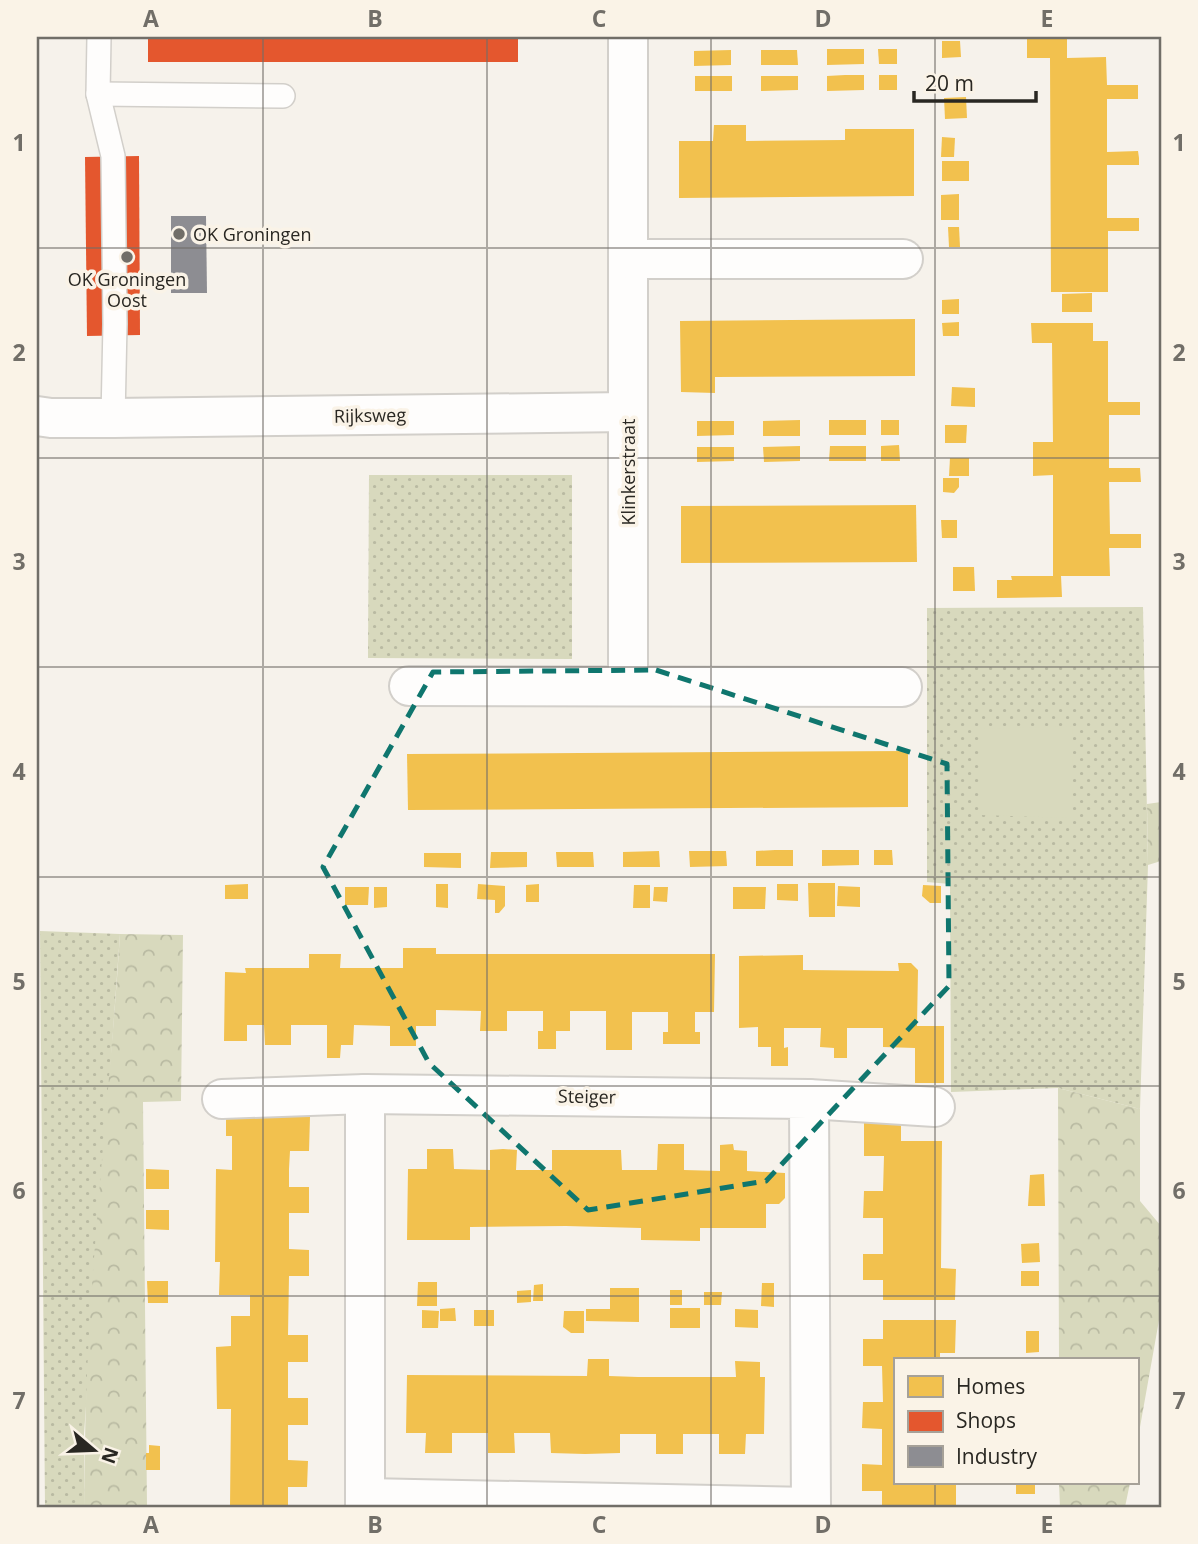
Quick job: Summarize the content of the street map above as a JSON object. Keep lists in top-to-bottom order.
{
  "streets": {
    "street": ["Rijksweg", "Klinkerstraat", "Steiger"]
  },
  "crossings": [
    ["Rijksweg", "Klinkerstraat"]
  ],
  "places": ["OK Groningen", "OK Groningen Oost"],
  "legend": ["Homes", "Shops", "Industry"],
  "scale_bar": "20 m",
  "north": "right",
  "grid": {
    "columns": [
      "A",
      "B",
      "C",
      "D",
      "E"
    ],
    "rows": [
      "1",
      "2",
      "3",
      "4",
      "5",
      "6",
      "7"
    ]
  }
}
